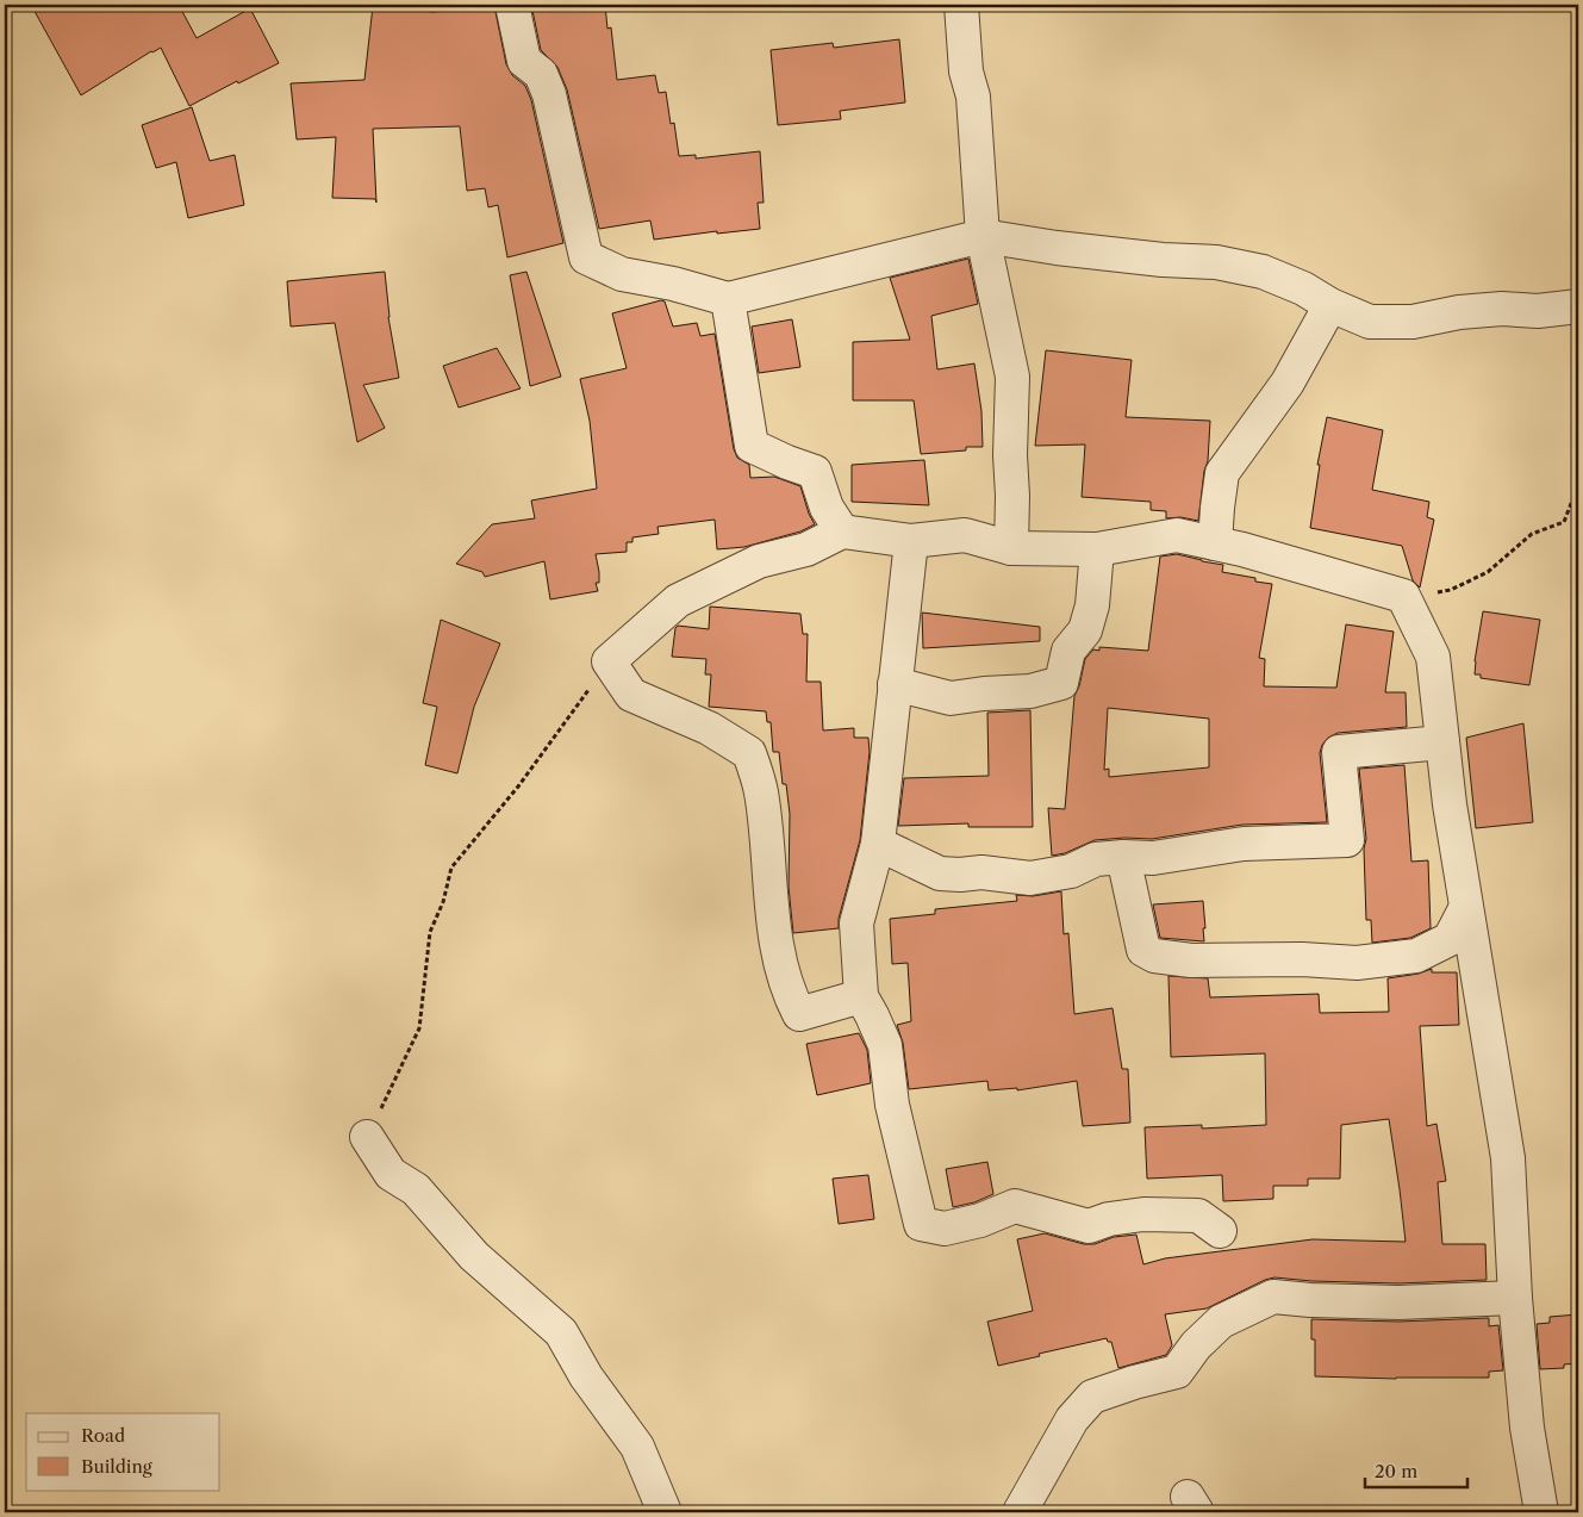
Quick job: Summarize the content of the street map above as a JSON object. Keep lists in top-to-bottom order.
{
  "legend": ["Road", "Building"],
  "scale_bar": "20 m"
}
